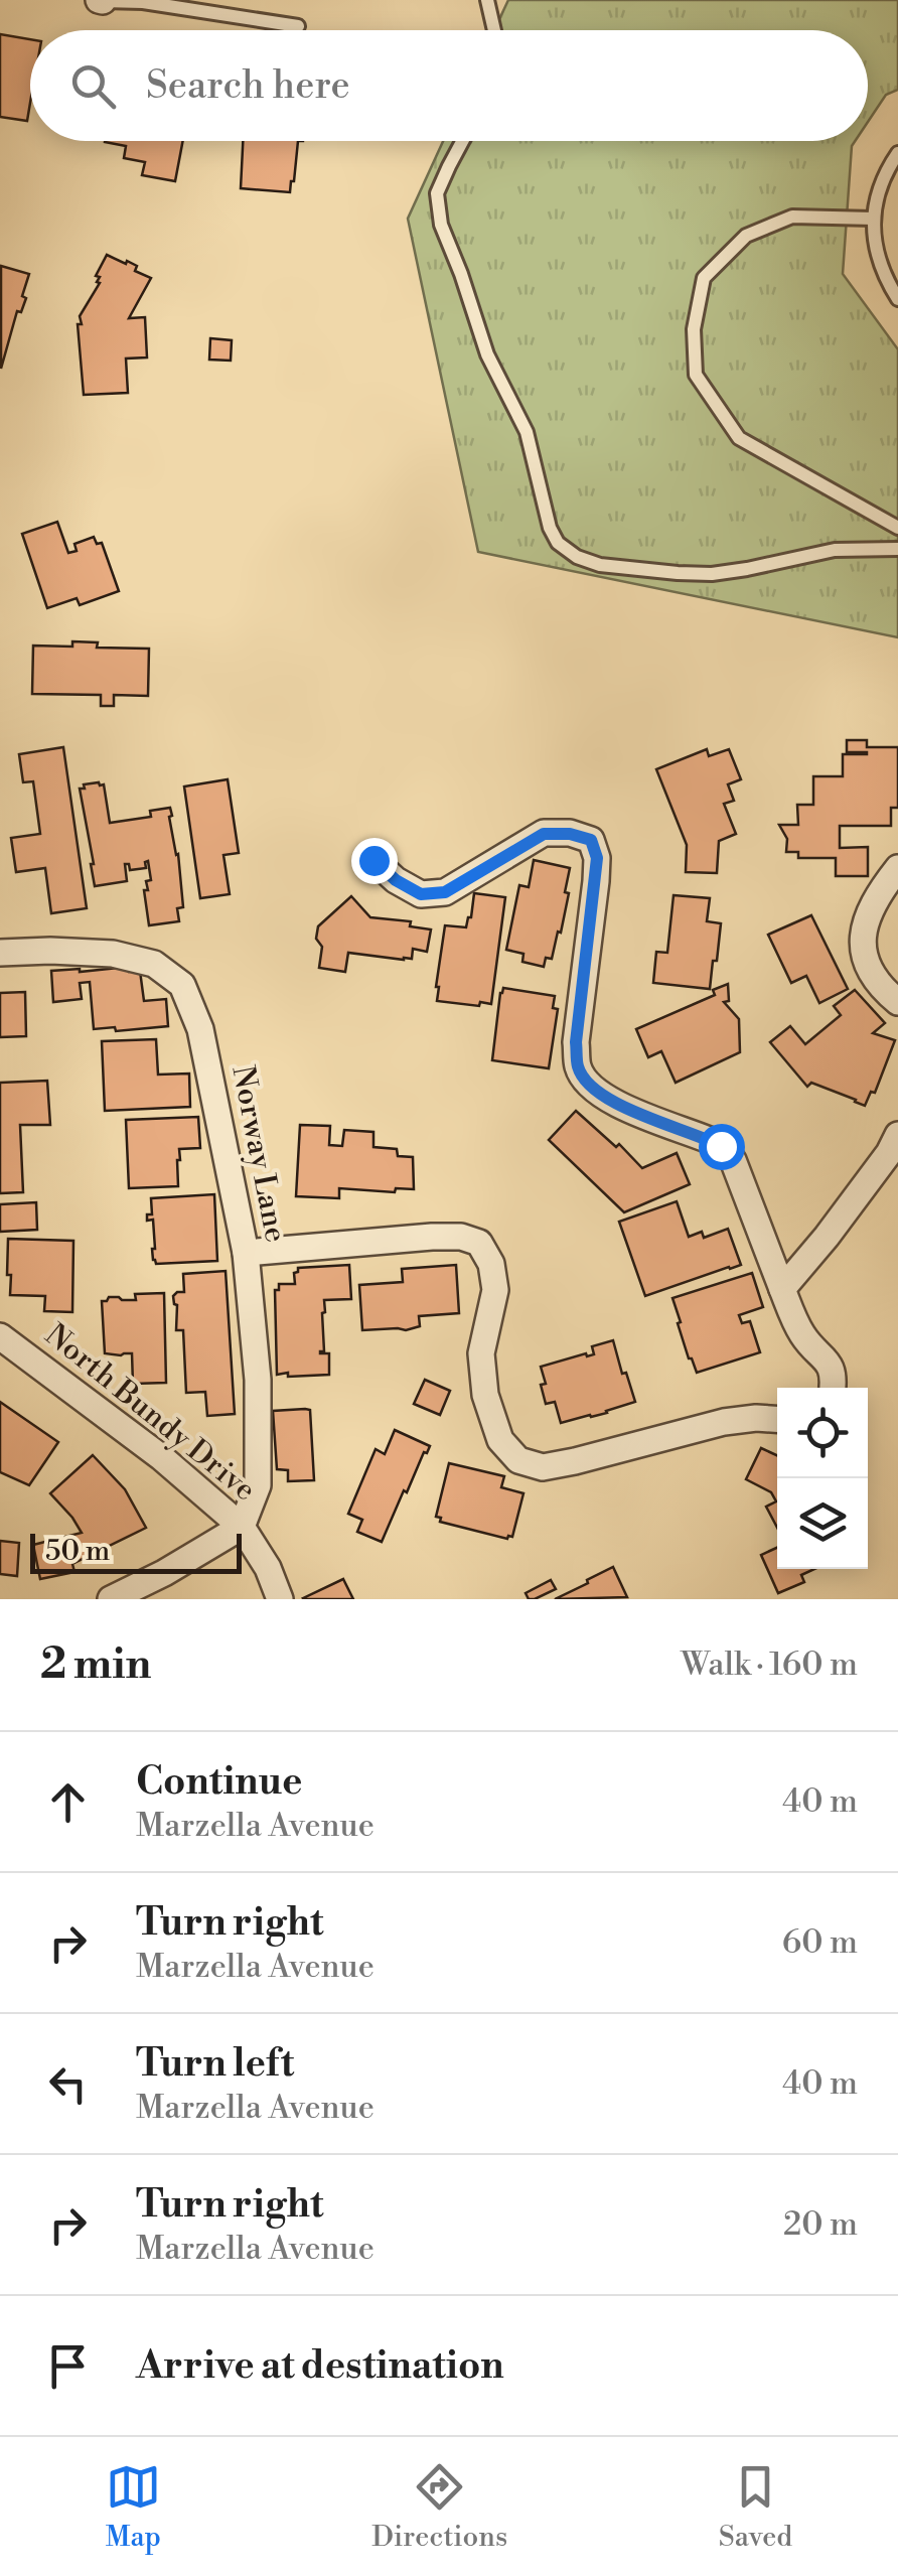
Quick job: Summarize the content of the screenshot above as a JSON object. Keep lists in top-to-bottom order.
{
  "streets": {
    "street": ["Norway Lane", "North Bundy Drive"]
  },
  "crossings": [
    ["Norway Lane", "North Bundy Drive"]
  ],
  "scale_bar": "50 m",
  "page": {
    "search": "Search here",
    "scale": "50 m",
    "heading": ["2 min", "Walk · 160 m"],
    "list": [
      ["Continue", "Marzella Avenue", "40 m"],
      ["Turn right", "Marzella Avenue", "60 m"],
      ["Turn left", "Marzella Avenue", "40 m"],
      ["Turn right", "Marzella Avenue", "20 m"],
      "Arrive at destination"
    ],
    "nav": ["Map", "Directions", "Saved"]
  }
}
